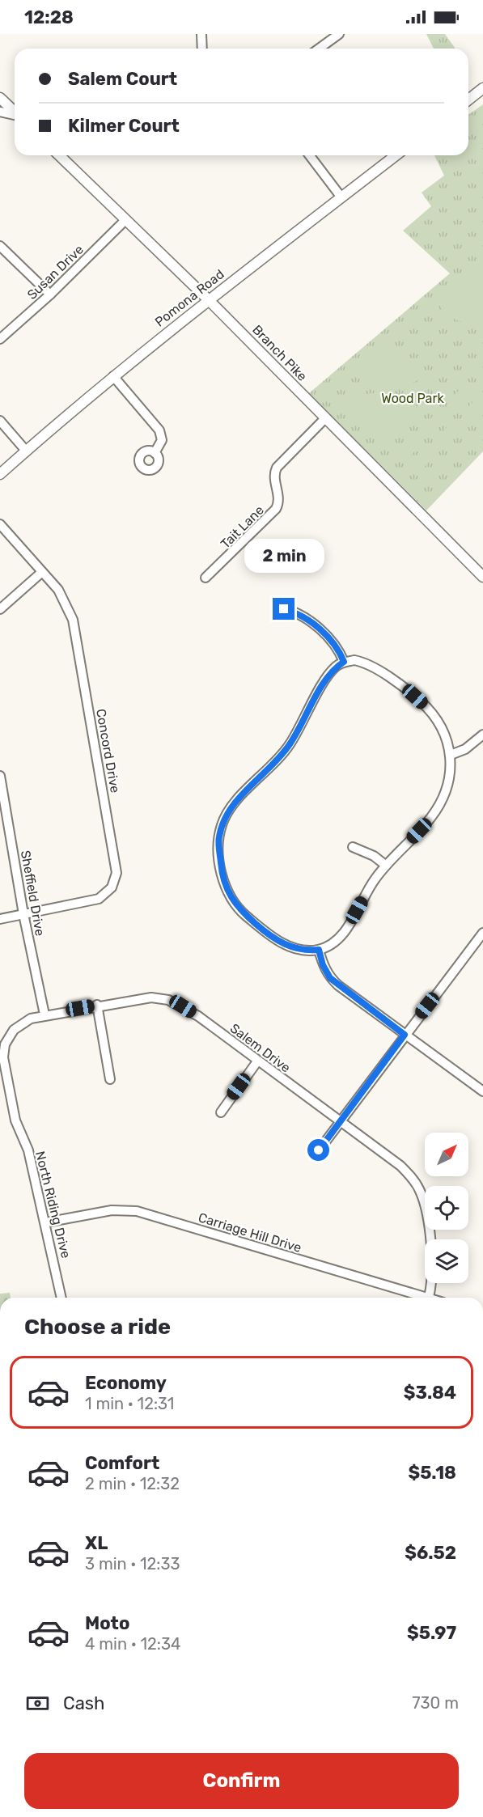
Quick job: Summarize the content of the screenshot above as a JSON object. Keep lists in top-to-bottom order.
{
  "streets": {
    "street": [
      "Susan Drive",
      "Pomona Road",
      "Branch Pike",
      "Tait Lane",
      "Concord Drive",
      "Sheffield Drive",
      "Salem Drive",
      "North Riding Drive",
      "Carriage Hill Drive"
    ]
  },
  "crossings": [
    ["Susan Drive", "Branch Pike"],
    ["Pomona Road", "Branch Pike"],
    ["Branch Pike", "Tait Lane"],
    ["Concord Drive", "Sheffield Drive"],
    ["Sheffield Drive", "Salem Drive"],
    ["Salem Drive", "North Riding Drive"],
    ["Salem Drive", "Carriage Hill Drive"],
    ["North Riding Drive", "Carriage Hill Drive"]
  ],
  "parks": ["Wood Park"],
  "north": "top right",
  "page": {
    "status": "12:28",
    "banner": ["Salem Court", "Kilmer Court"],
    "bubble": "2 min",
    "heading": "Choose a ride",
    "list": [
      {
        "name": "Economy",
        "note": "1 min · 12:31",
        "value": "$3.84"
      },
      {
        "name": "Comfort",
        "note": "2 min · 12:32",
        "value": "$5.18"
      },
      {
        "name": "XL",
        "note": "3 min · 12:33",
        "value": "$6.52"
      },
      {
        "name": "Moto",
        "note": "4 min · 12:34",
        "value": "$5.97"
      }
    ],
    "pay": ["Cash", "730 m"],
    "buttons": "Confirm"
  }
}
